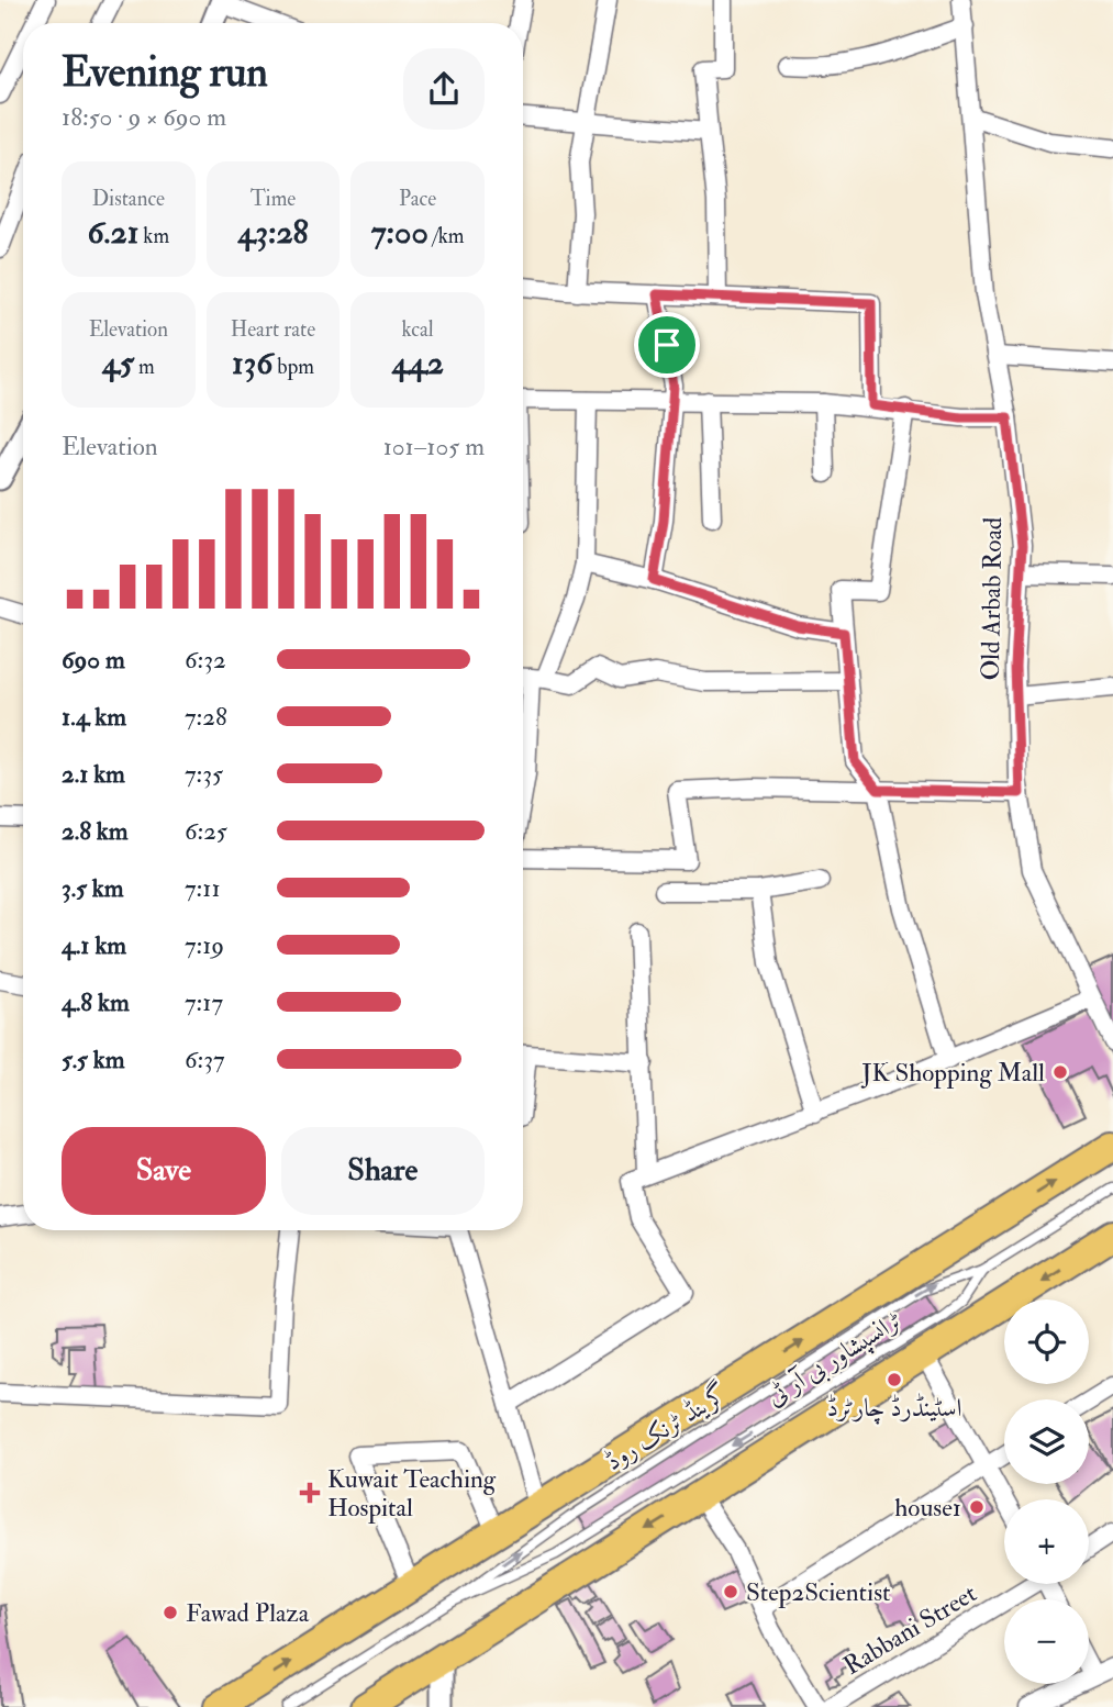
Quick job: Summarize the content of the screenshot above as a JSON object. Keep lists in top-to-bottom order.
{
  "streets": {
    "highway": ["گرینڈ ٹرنک روڈ"],
    "street": ["Old Arbab Road", "Rabbani Street"],
    "lane": ["ٹرانسپشاور بی آر ٹی"]
  },
  "places": {
    "other": [
      "JK Shopping Mall",
      "اسٹینڈرڈ چارٹرڈ",
      "house1",
      "Step2Scientist",
      "Fawad Plaza"
    ],
    "health": ["Kuwait Teaching Hospital"]
  },
  "page": {
    "heading": ["Evening run", "18:50 · 9 × 690 m"],
    "stats": [
      ["Distance", "6.21 km"],
      ["Time", "43:28"],
      ["Pace", "7:00 /km"],
      ["Elevation", "45 m"],
      ["Heart rate", "136 bpm"],
      ["kcal", "442"]
    ],
    "chart": ["Elevation", "101–105 m"],
    "list": [
      {
        "name": "690 m",
        "note": "6:32"
      },
      {
        "name": "1.4 km",
        "note": "7:28"
      },
      {
        "name": "2.1 km",
        "note": "7:35"
      },
      {
        "name": "2.8 km",
        "note": "6:25"
      },
      {
        "name": "3.5 km",
        "note": "7:11"
      },
      {
        "name": "4.1 km",
        "note": "7:19"
      },
      {
        "name": "4.8 km",
        "note": "7:17"
      },
      {
        "name": "5.5 km",
        "note": "6:37"
      }
    ],
    "buttons": ["Save", "Share"],
    "map_buttons": ["+", "−"]
  }
}
